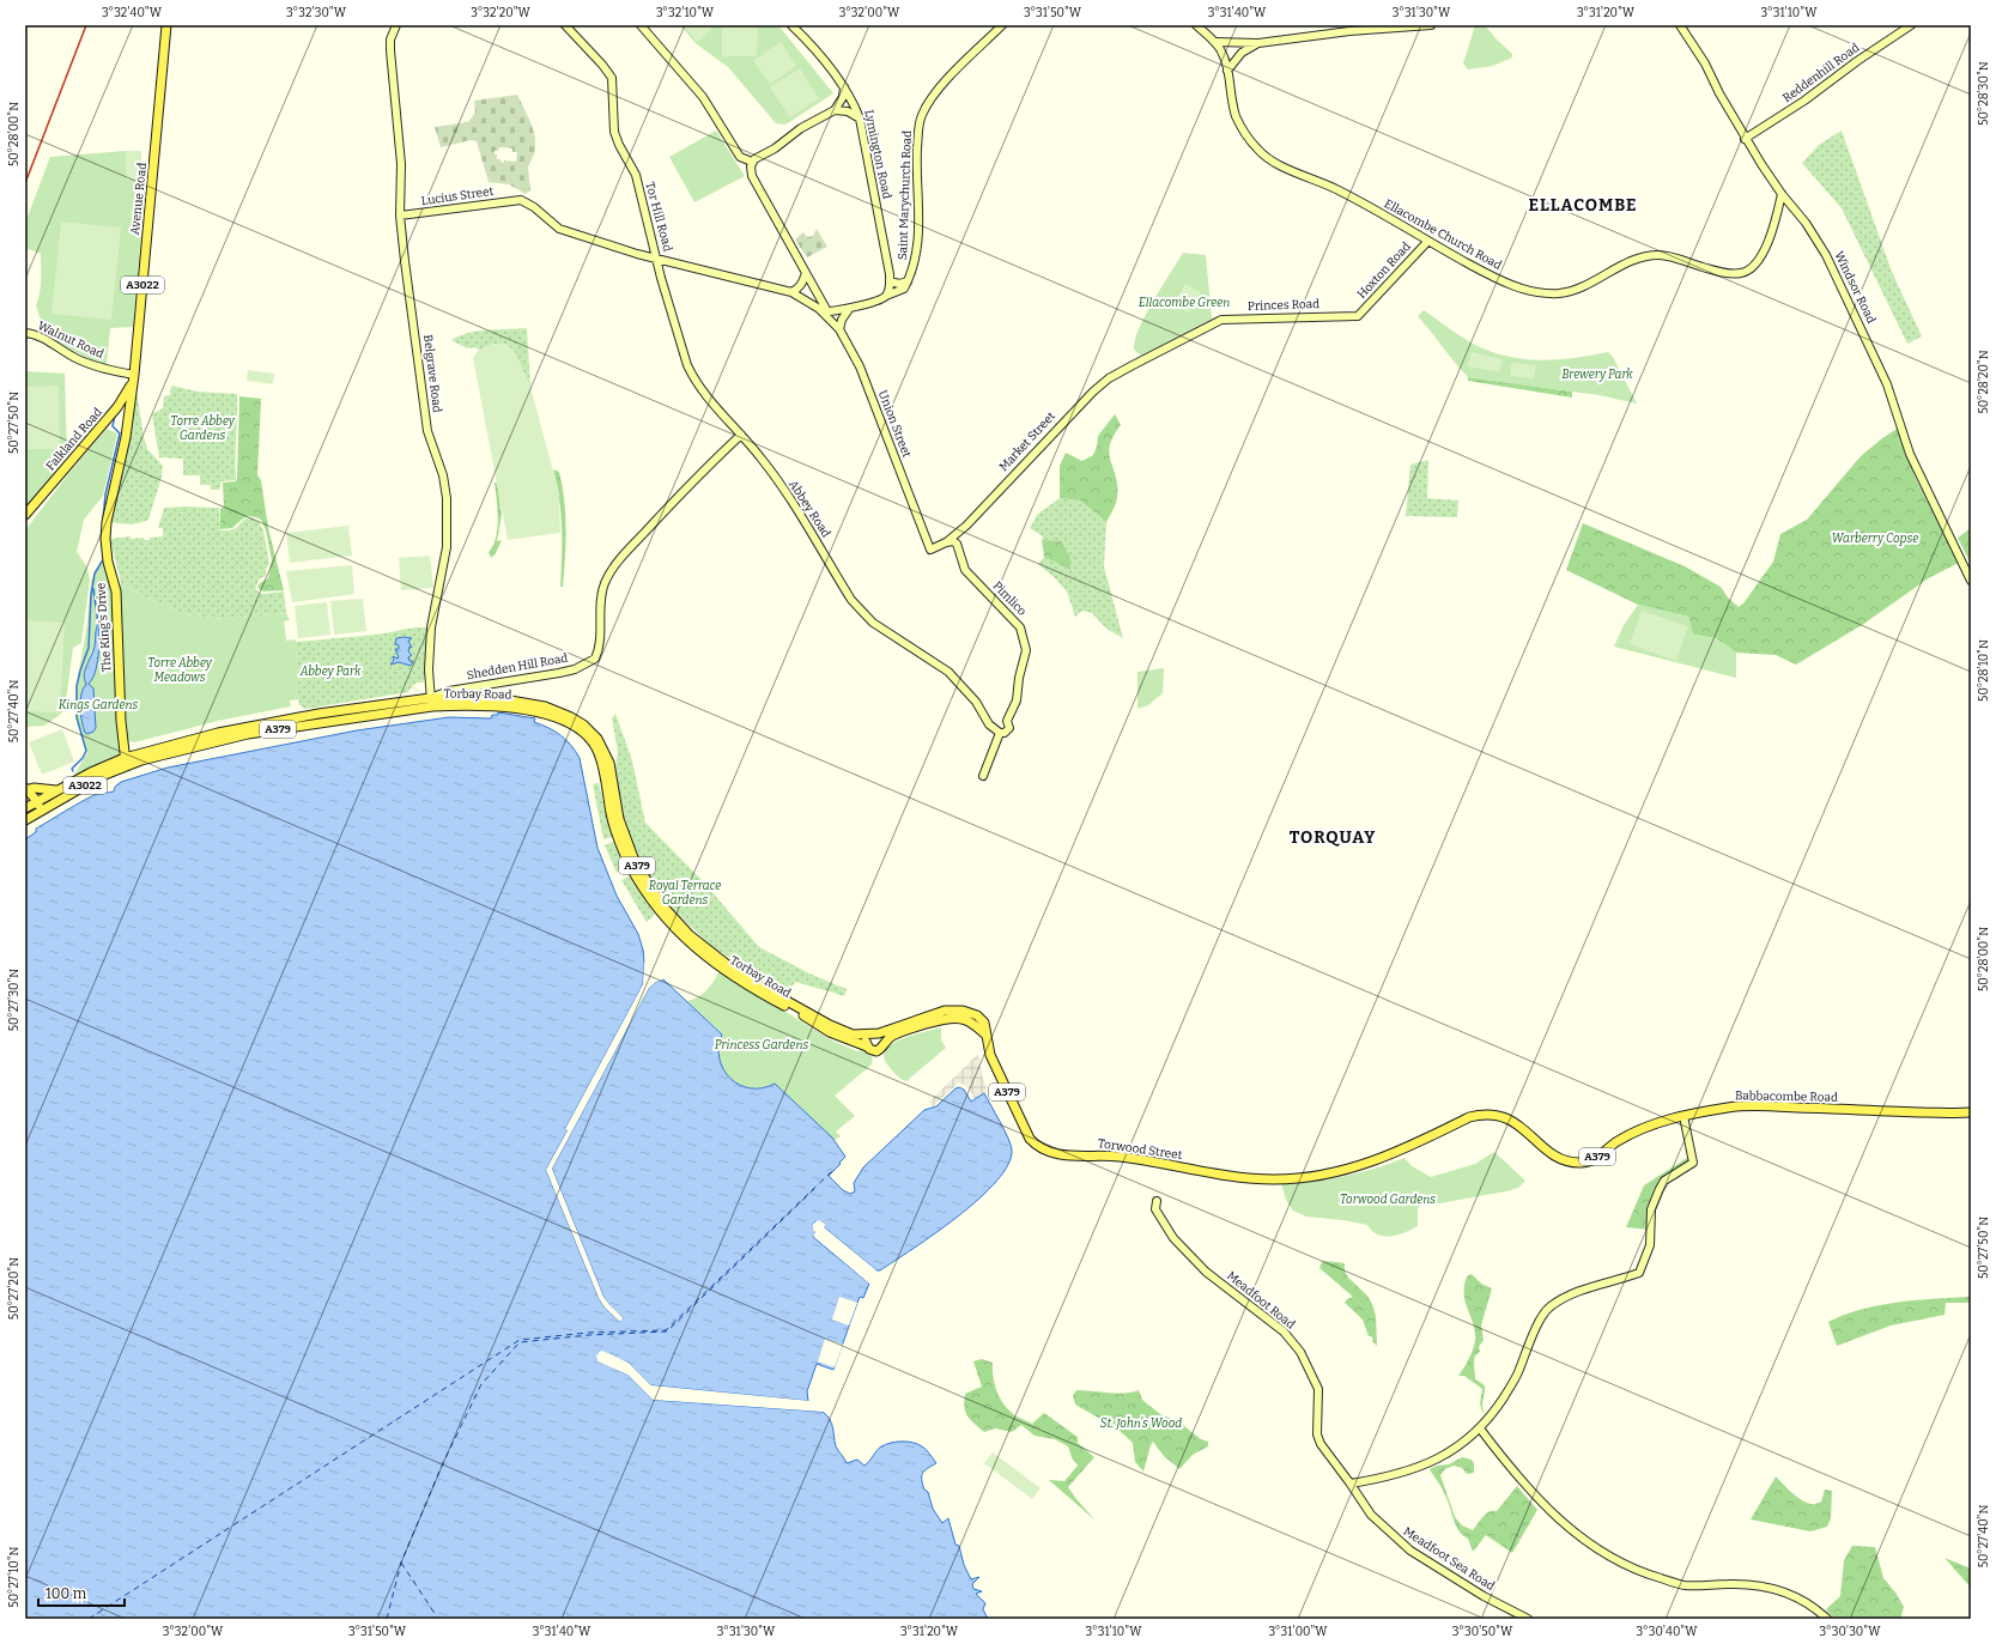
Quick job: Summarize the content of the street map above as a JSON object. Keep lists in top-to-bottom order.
{
  "streets": {
    "main road": [
      "Avenue Road",
      "A3022",
      "Falkland Road",
      "The King's Drive",
      "Torbay Road",
      "A379",
      "Babbacombe Road",
      "Torwood Street"
    ],
    "street": [
      "Reddenhill Road",
      "Lymington Road",
      "Saint Marychurch Road",
      "Lucius Street",
      "Tor Hill Road",
      "Ellacombe Church Road",
      "Hoxton Road",
      "Windsor Road",
      "Princes Road",
      "Walnut Road",
      "Belgrave Road",
      "Union Street",
      "Market Street",
      "Abbey Road",
      "Pimlico",
      "Shedden Hill Road",
      "Meadfoot Road",
      "Meadfoot Sea Road"
    ]
  },
  "crossings": [
    ["Reddenhill Road", "Windsor Road"],
    ["Lucius Street", "Tor Hill Road"],
    ["Lucius Street", "Belgrave Road"],
    ["Lucius Street", "Abbey Road"],
    ["Avenue Road", "Walnut Road"],
    ["Avenue Road", "Falkland Road"],
    ["Avenue Road", "The King's Drive"],
    ["Tor Hill Road", "Union Street"],
    ["Tor Hill Road", "Abbey Road"],
    ["Ellacombe Church Road", "Hoxton Road"],
    ["Ellacombe Church Road", "Windsor Road"],
    ["Hoxton Road", "Princes Road"],
    ["A3022", "Torbay Road"],
    ["Princes Road", "Market Street"],
    ["Walnut Road", "Falkland Road"],
    ["Walnut Road", "The King's Drive"],
    ["Belgrave Road", "Shedden Hill Road"],
    ["Belgrave Road", "Torbay Road"],
    ["Union Street", "Market Street"],
    ["Falkland Road", "The King's Drive"],
    ["Market Street", "Pimlico"],
    ["Abbey Road", "Pimlico"],
    ["Abbey Road", "Shedden Hill Road"],
    ["The King's Drive", "Torbay Road"],
    ["Shedden Hill Road", "Torbay Road"],
    ["Torbay Road", "A379"],
    ["A379", "Torwood Street"],
    ["Babbacombe Road", "Torwood Street"],
    ["Meadfoot Road", "Meadfoot Sea Road"]
  ],
  "districts": ["ELLACOMBE", "TORQUAY"],
  "parks": [
    "Ellacombe Green",
    "Brewery Park",
    "Torre Abbey Gardens",
    "Warberry Copse",
    "Torre Abbey Meadows",
    "Abbey Park",
    "Kings Gardens",
    "Royal Terrace Gardens",
    "Princess Gardens",
    "Torwood Gardens",
    "St. John's Wood"
  ],
  "scale_bar": "100 m",
  "coordinates": [
    "3°32'40\"W",
    "3°32'30\"W",
    "3°32'20\"W",
    "3°32'10\"W",
    "3°32'00\"W",
    "3°31'50\"W",
    "3°31'40\"W",
    "3°31'30\"W",
    "3°31'20\"W",
    "3°31'10\"W",
    "50°28'30\"N",
    "50°28'00\"N",
    "50°28'20\"N",
    "50°27'50\"N",
    "50°28'10\"N",
    "50°27'40\"N",
    "50°27'30\"N",
    "50°27'20\"N",
    "50°27'10\"N",
    "3°31'00\"W",
    "3°30'50\"W",
    "3°30'40\"W",
    "3°30'30\"W"
  ]
}
